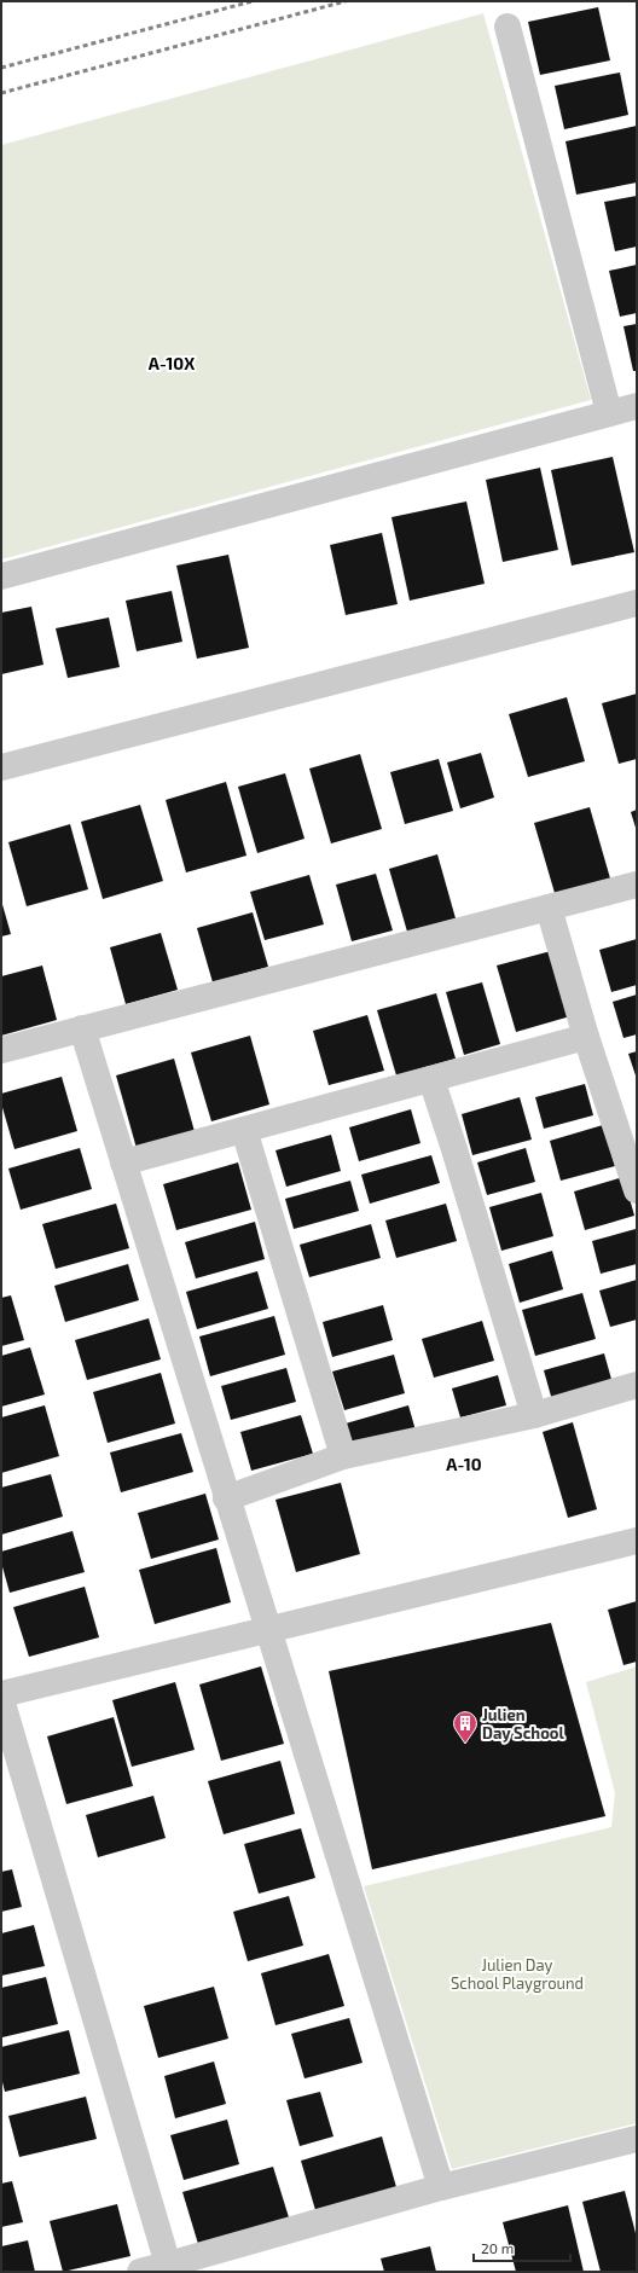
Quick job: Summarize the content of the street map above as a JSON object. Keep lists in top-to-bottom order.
{
  "districts": ["A-10X", "A-10"],
  "parks": ["Julien Day School Playground"],
  "places": {
    "building": ["Julien Day School"]
  },
  "scale_bar": "20 m"
}
